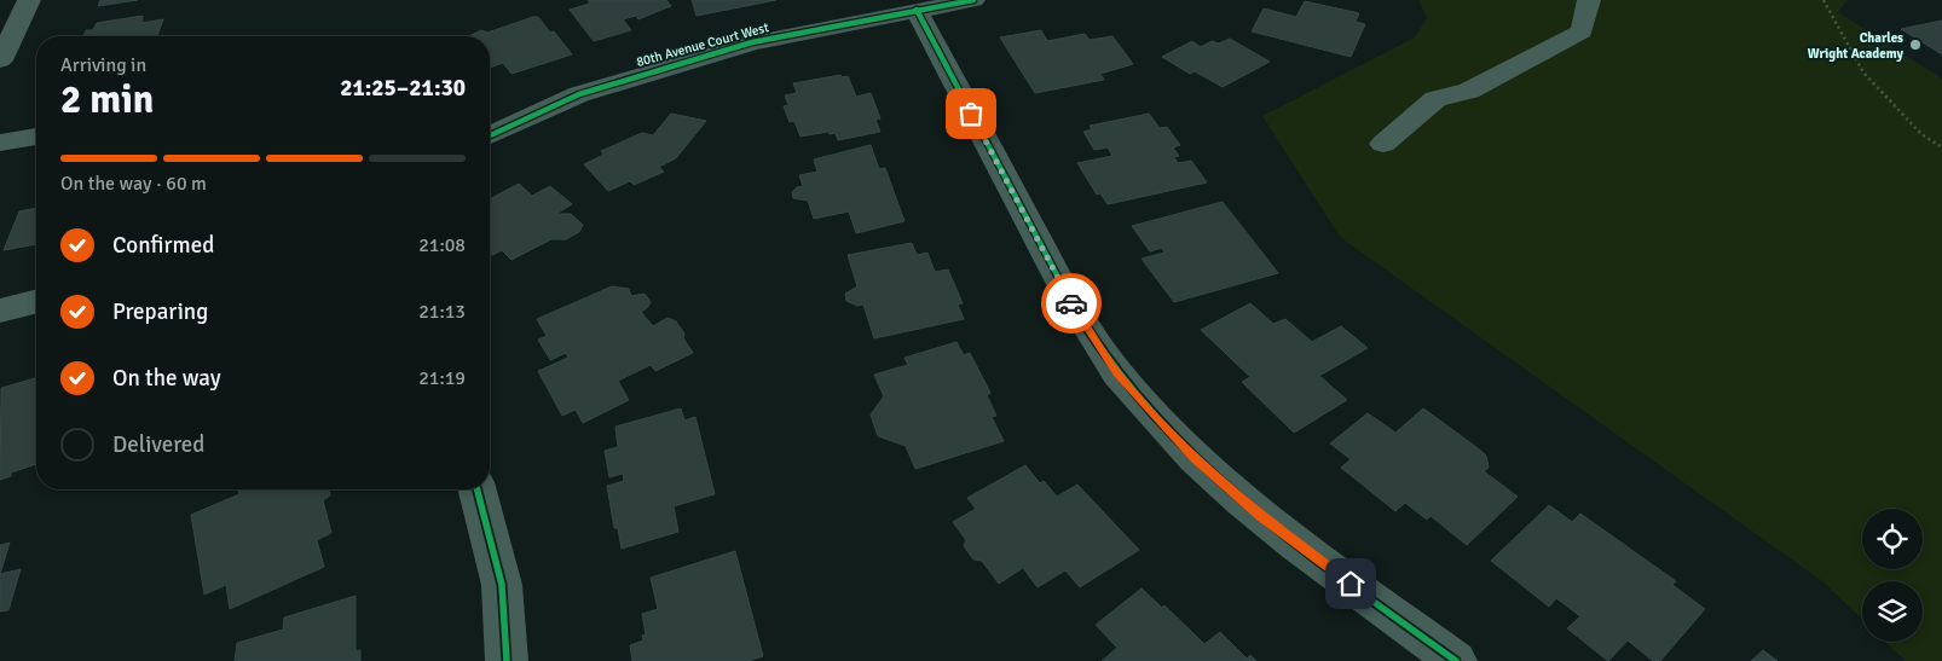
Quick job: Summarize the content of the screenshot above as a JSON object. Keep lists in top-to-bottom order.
{
  "streets": {
    "street": ["80th Avenue Court West"]
  },
  "places": ["Charles Wright Academy"],
  "page": {
    "heading": ["2 min", "Arriving in", "21:25–21:30"],
    "bar": "On the way · 60 m",
    "list": [
      ["Confirmed", "21:08"],
      ["Preparing", "21:13"],
      ["On the way", "21:19"],
      "Delivered"
    ]
  }
}
